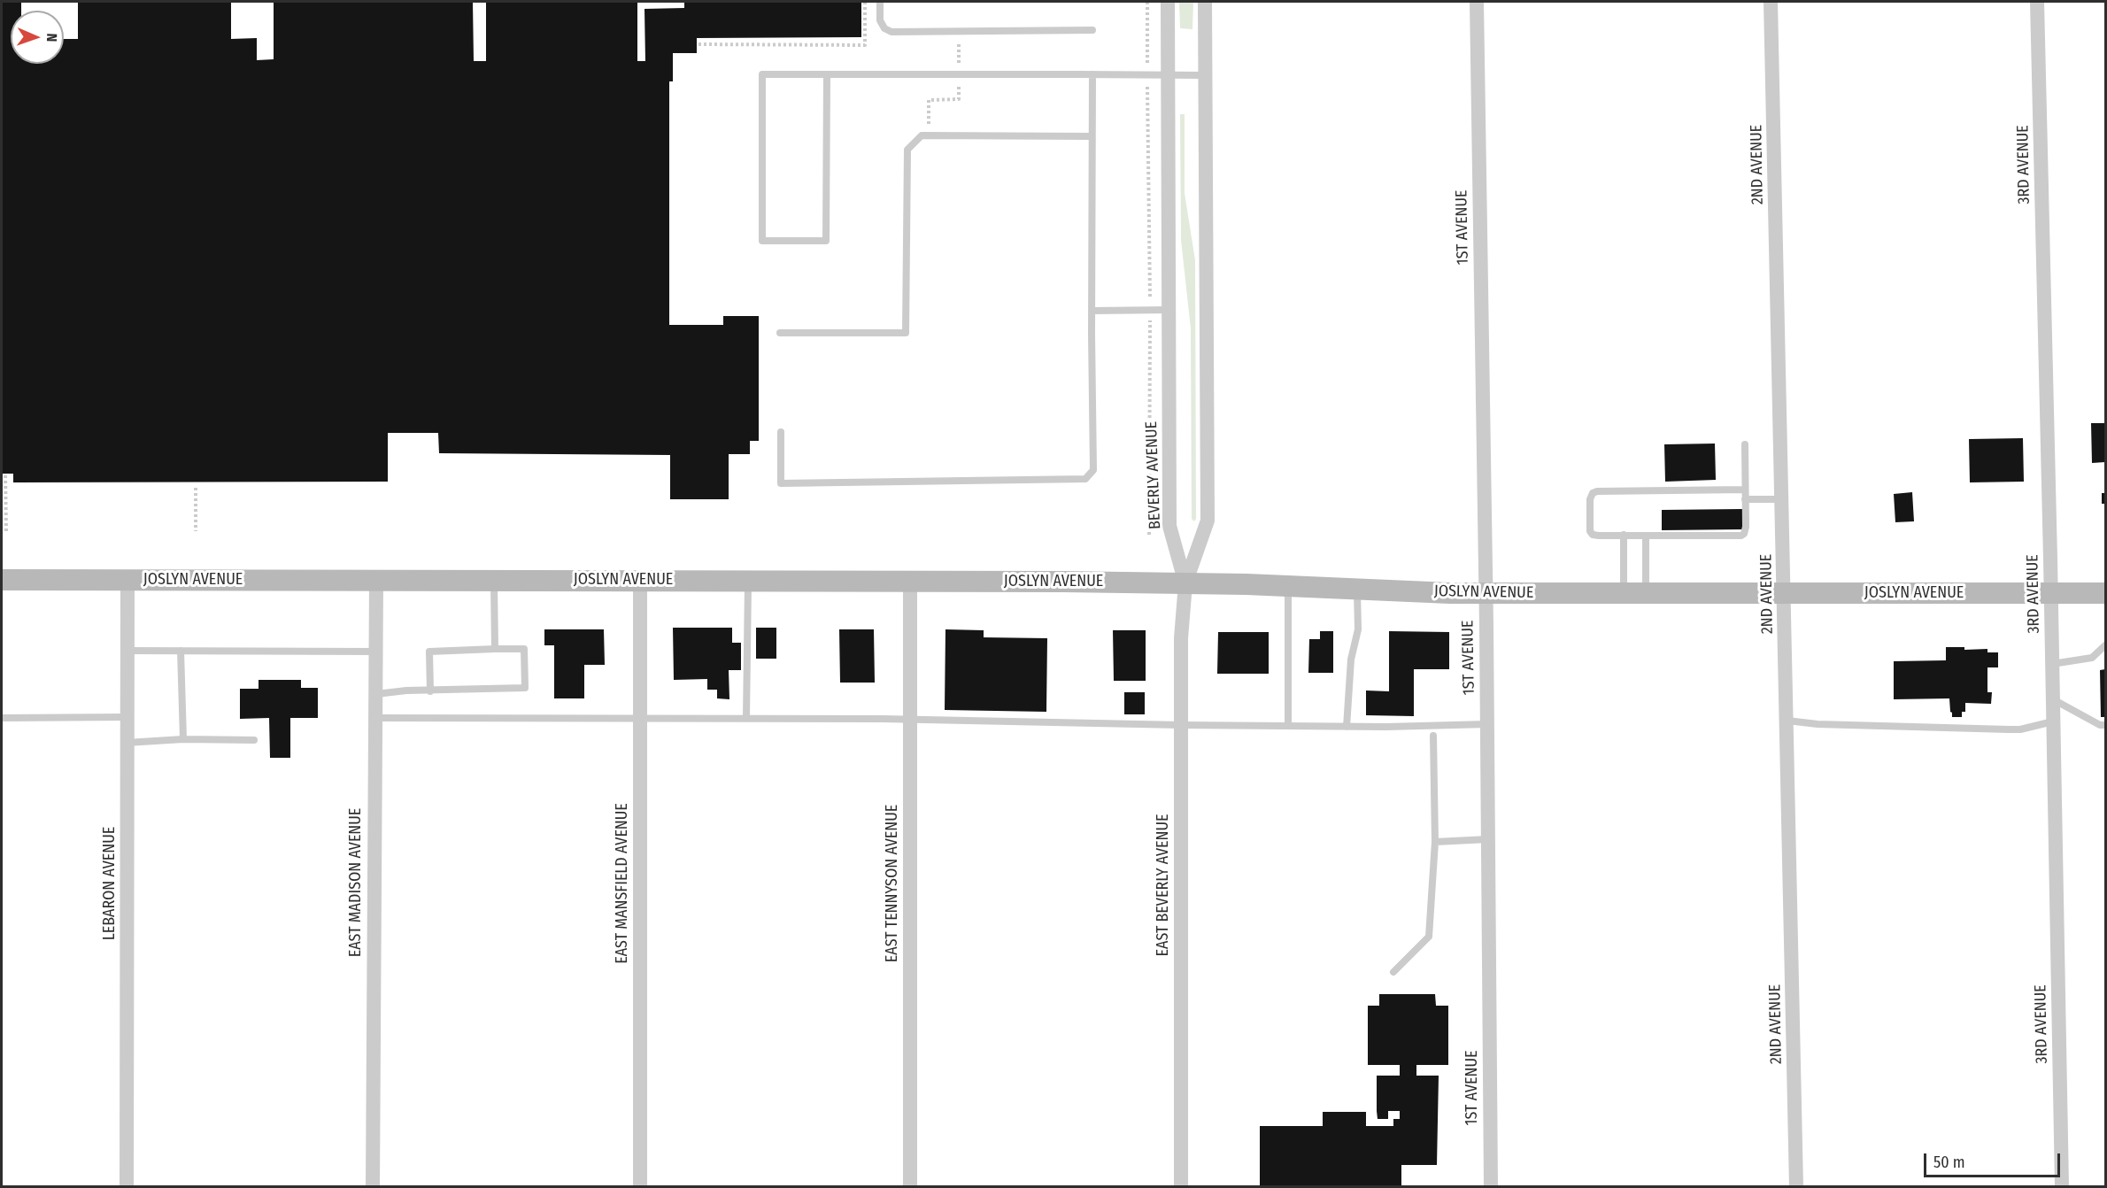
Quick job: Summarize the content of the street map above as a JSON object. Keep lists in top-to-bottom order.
{
  "streets": {
    "main road": ["JOSLYN AVENUE"],
    "street": [
      "2ND AVENUE",
      "3RD AVENUE",
      "1ST AVENUE",
      "BEVERLY AVENUE",
      "EAST MADISON AVENUE",
      "LEBARON AVENUE",
      "EAST MANSFIELD AVENUE",
      "EAST TENNYSON AVENUE",
      "EAST BEVERLY AVENUE"
    ]
  },
  "crossings": [
    ["2ND AVENUE", "JOSLYN AVENUE"],
    ["3RD AVENUE", "JOSLYN AVENUE"],
    ["1ST AVENUE", "JOSLYN AVENUE"],
    ["BEVERLY AVENUE", "JOSLYN AVENUE"],
    ["BEVERLY AVENUE", "EAST BEVERLY AVENUE"],
    ["JOSLYN AVENUE", "EAST MADISON AVENUE"],
    ["JOSLYN AVENUE", "LEBARON AVENUE"],
    ["JOSLYN AVENUE", "EAST MANSFIELD AVENUE"],
    ["JOSLYN AVENUE", "EAST TENNYSON AVENUE"],
    ["JOSLYN AVENUE", "EAST BEVERLY AVENUE"]
  ],
  "scale_bar": "50 m",
  "north": "right"
}
